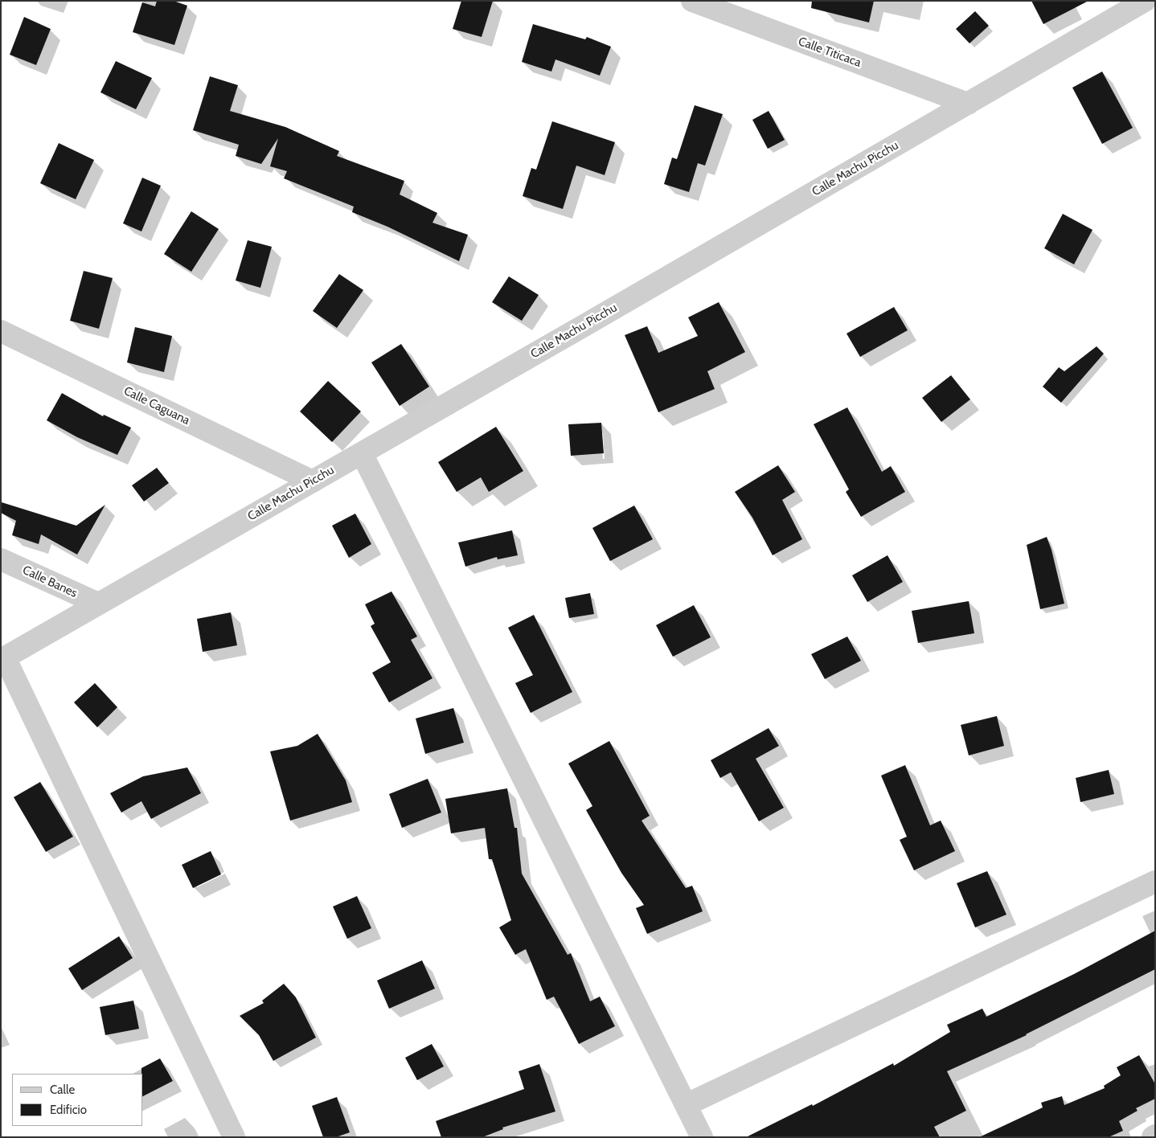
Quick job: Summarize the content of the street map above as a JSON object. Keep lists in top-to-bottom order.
{
  "streets": {
    "street": [
      "Calle Titicaca",
      "Calle Machu Picchu",
      "Calle Caguana",
      "Calle Banes"
    ]
  },
  "crossings": [
    ["Calle Titicaca", "Calle Machu Picchu"],
    ["Calle Machu Picchu", "Calle Caguana"],
    ["Calle Machu Picchu", "Calle Banes"]
  ],
  "legend": ["Calle", "Edificio"]
}
